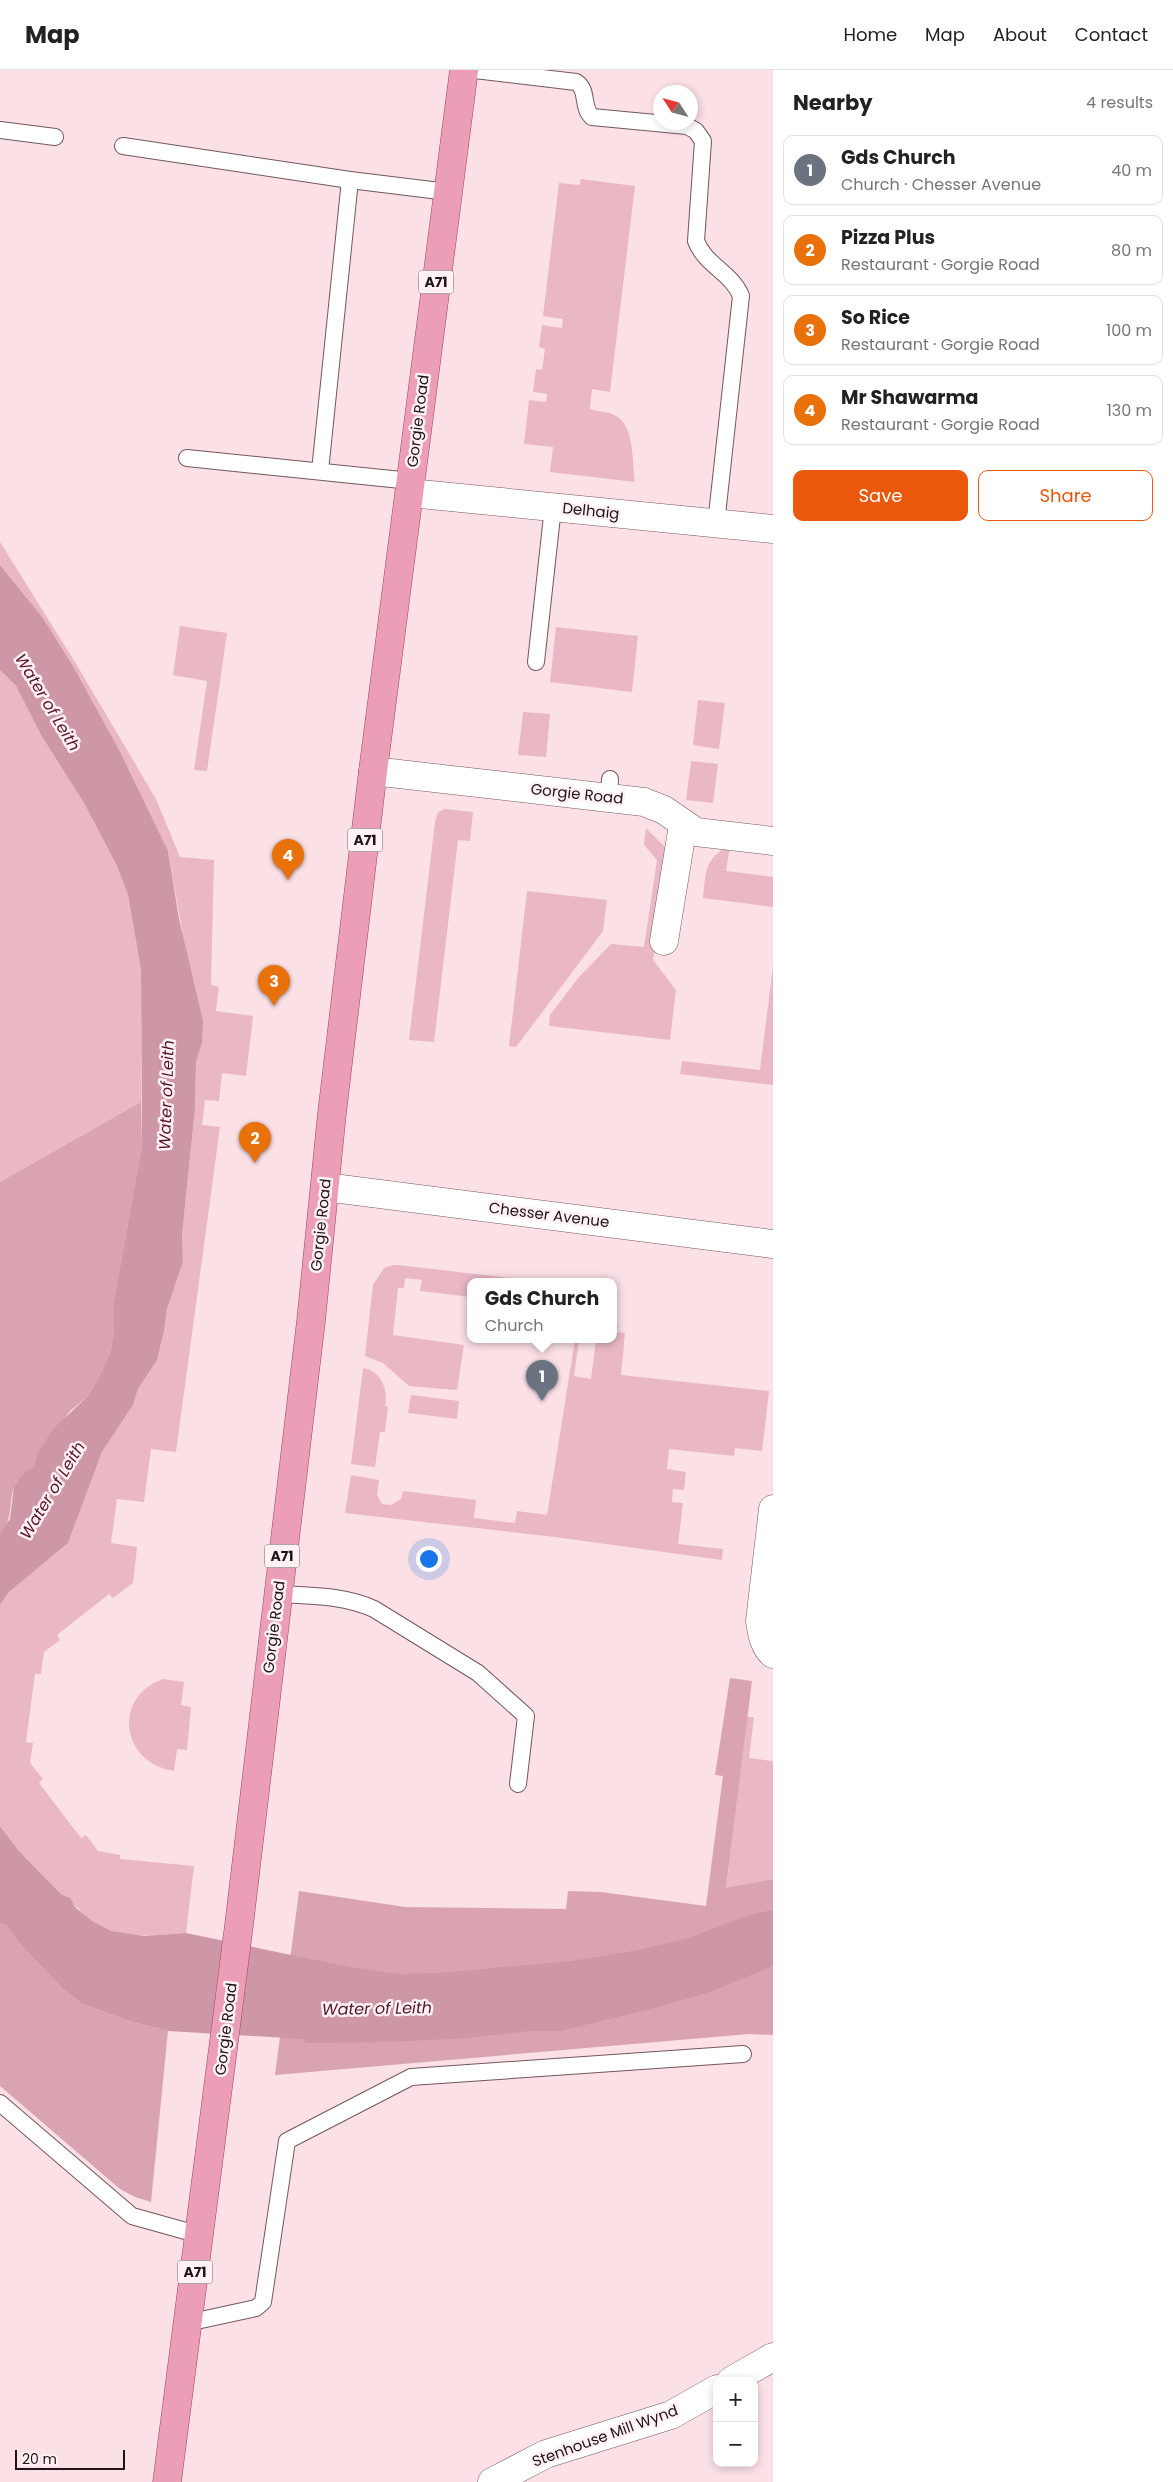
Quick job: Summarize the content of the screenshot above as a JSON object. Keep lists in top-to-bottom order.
{
  "streets": {
    "main road": ["A71", "Gorgie Road"],
    "street": ["Delhaig", "Chesser Avenue", "Stenhouse Mill Wynd"]
  },
  "crossings": [
    ["Gorgie Road", "Delhaig"],
    ["Gorgie Road", "Chesser Avenue"]
  ],
  "water": ["Water of Leith"],
  "scale_bar": "20 m",
  "north": "top left",
  "page": {
    "header": "Map",
    "nav": [
      "Home",
      "Map",
      "About",
      "Contact"
    ],
    "heading": ["Nearby", "4 results"],
    "list": [
      {
        "mark": "1",
        "name": "Gds Church",
        "note": "Church · Chesser Avenue",
        "value": "40 m"
      },
      {
        "mark": "2",
        "name": "Pizza Plus",
        "note": "Restaurant · Gorgie Road",
        "value": "80 m"
      },
      {
        "mark": "3",
        "name": "So Rice",
        "note": "Restaurant · Gorgie Road",
        "value": "100 m"
      },
      {
        "mark": "4",
        "name": "Mr Shawarma",
        "note": "Restaurant · Gorgie Road",
        "value": "130 m"
      }
    ],
    "buttons": ["Save", "Share"],
    "pins": [
      "4",
      "3",
      "2",
      "1"
    ],
    "popup": ["Gds Church", "Church"],
    "map_buttons": ["+", "−"],
    "scale": "20 m"
  }
}
